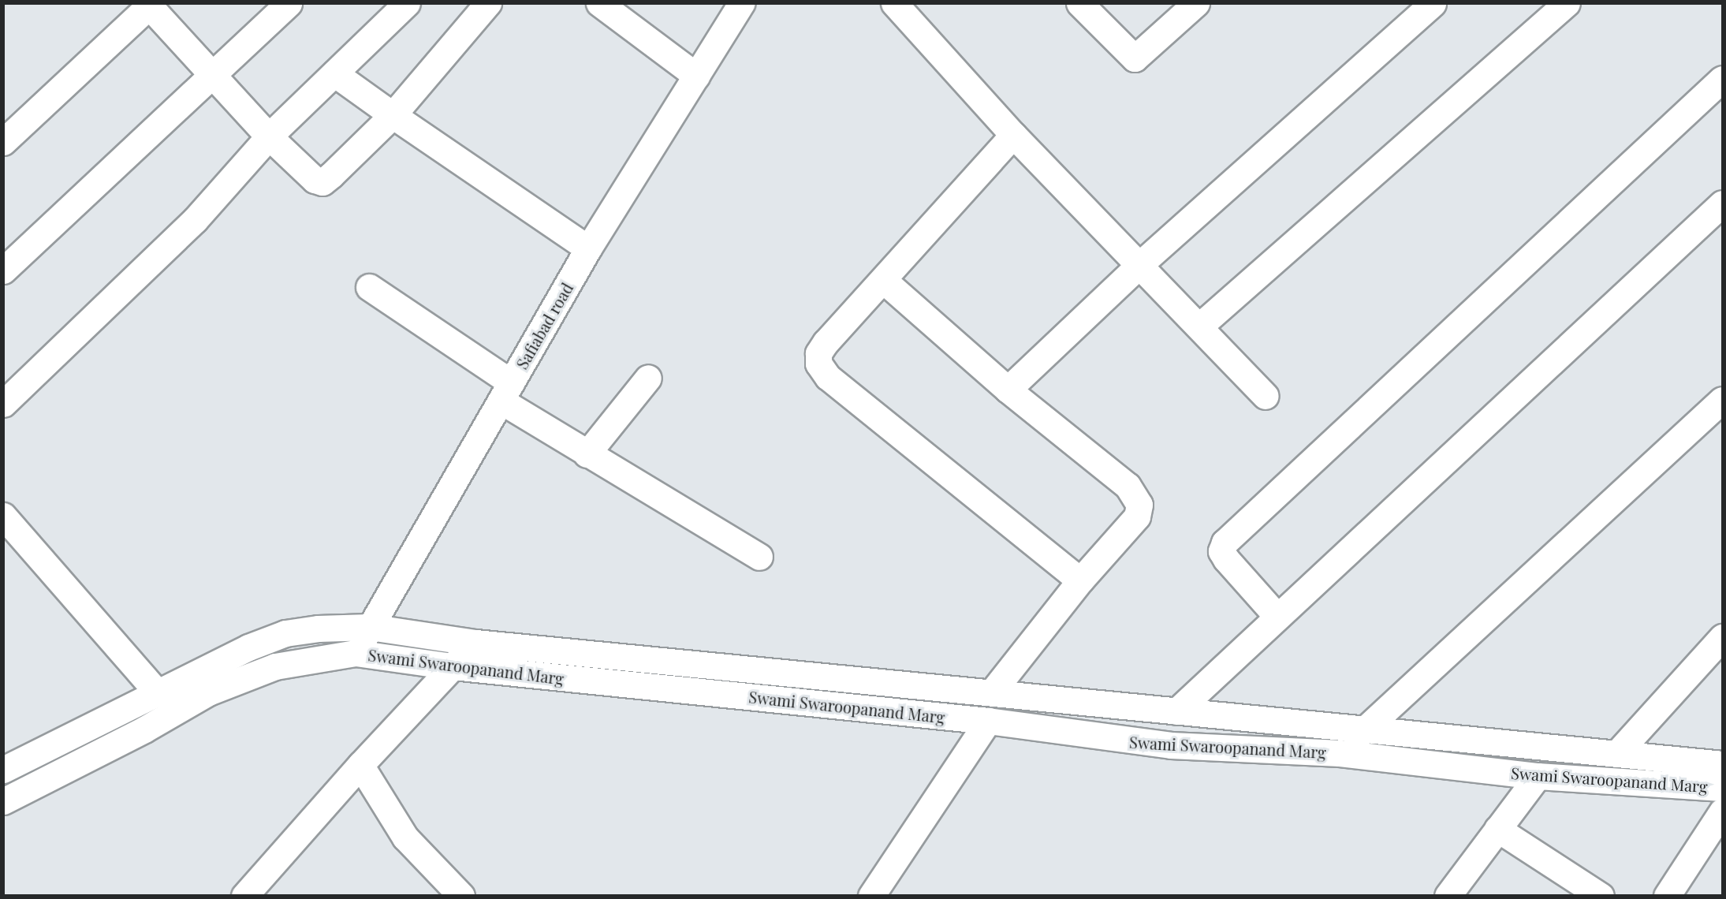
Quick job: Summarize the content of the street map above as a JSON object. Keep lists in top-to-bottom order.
{
  "streets": {
    "street": ["Safiabad road", "Swami Swaroopanand Marg"]
  },
  "crossings": [
    ["Safiabad road", "Swami Swaroopanand Marg"]
  ]
}
